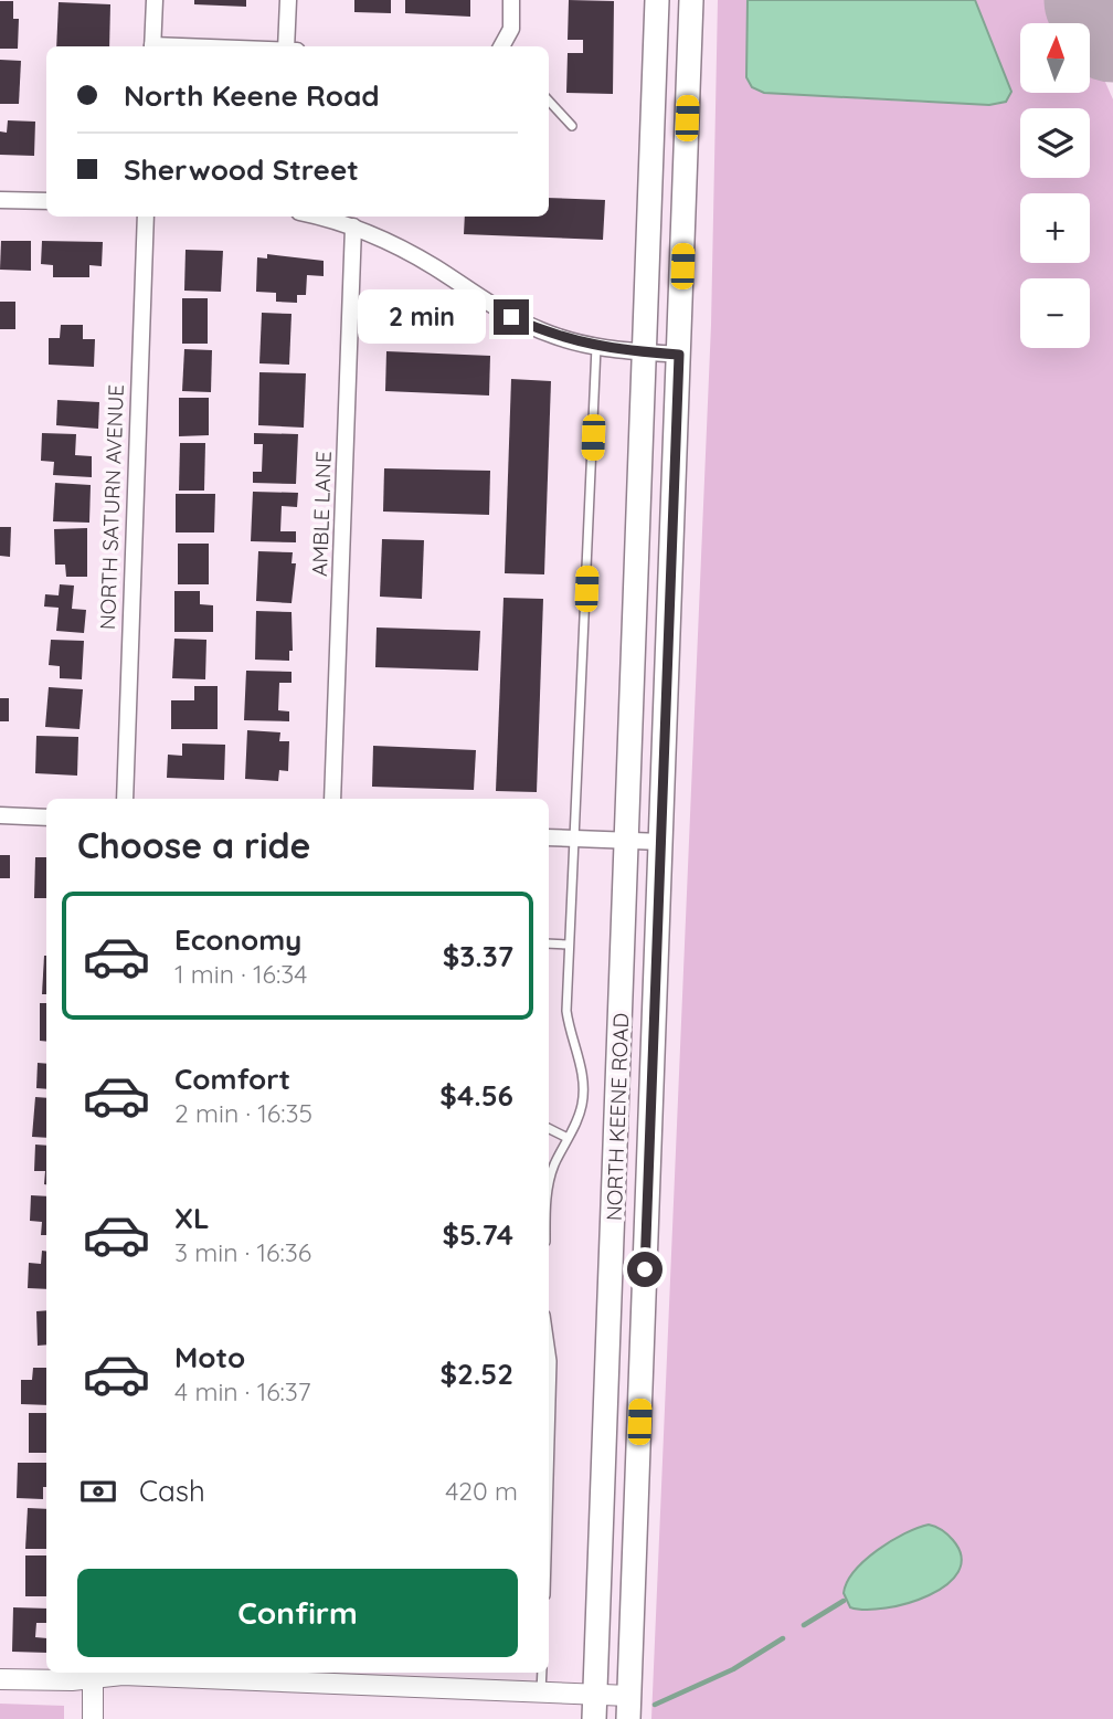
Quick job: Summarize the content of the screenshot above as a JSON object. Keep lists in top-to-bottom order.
{
  "streets": {
    "main road": ["NORTH KEENE ROAD"],
    "street": ["NORTH SATURN AVENUE", "AMBLE LANE"]
  },
  "north": "top",
  "page": {
    "map_buttons": ["+", "−"],
    "banner": ["North Keene Road", "Sherwood Street"],
    "bubble": "2 min",
    "heading": "Choose a ride",
    "list": [
      {
        "name": "Economy",
        "note": "1 min · 16:34",
        "value": "$3.37"
      },
      {
        "name": "Comfort",
        "note": "2 min · 16:35",
        "value": "$4.56"
      },
      {
        "name": "XL",
        "note": "3 min · 16:36",
        "value": "$5.74"
      },
      {
        "name": "Moto",
        "note": "4 min · 16:37",
        "value": "$2.52"
      }
    ],
    "pay": ["Cash", "420 m"],
    "buttons": "Confirm"
  }
}
